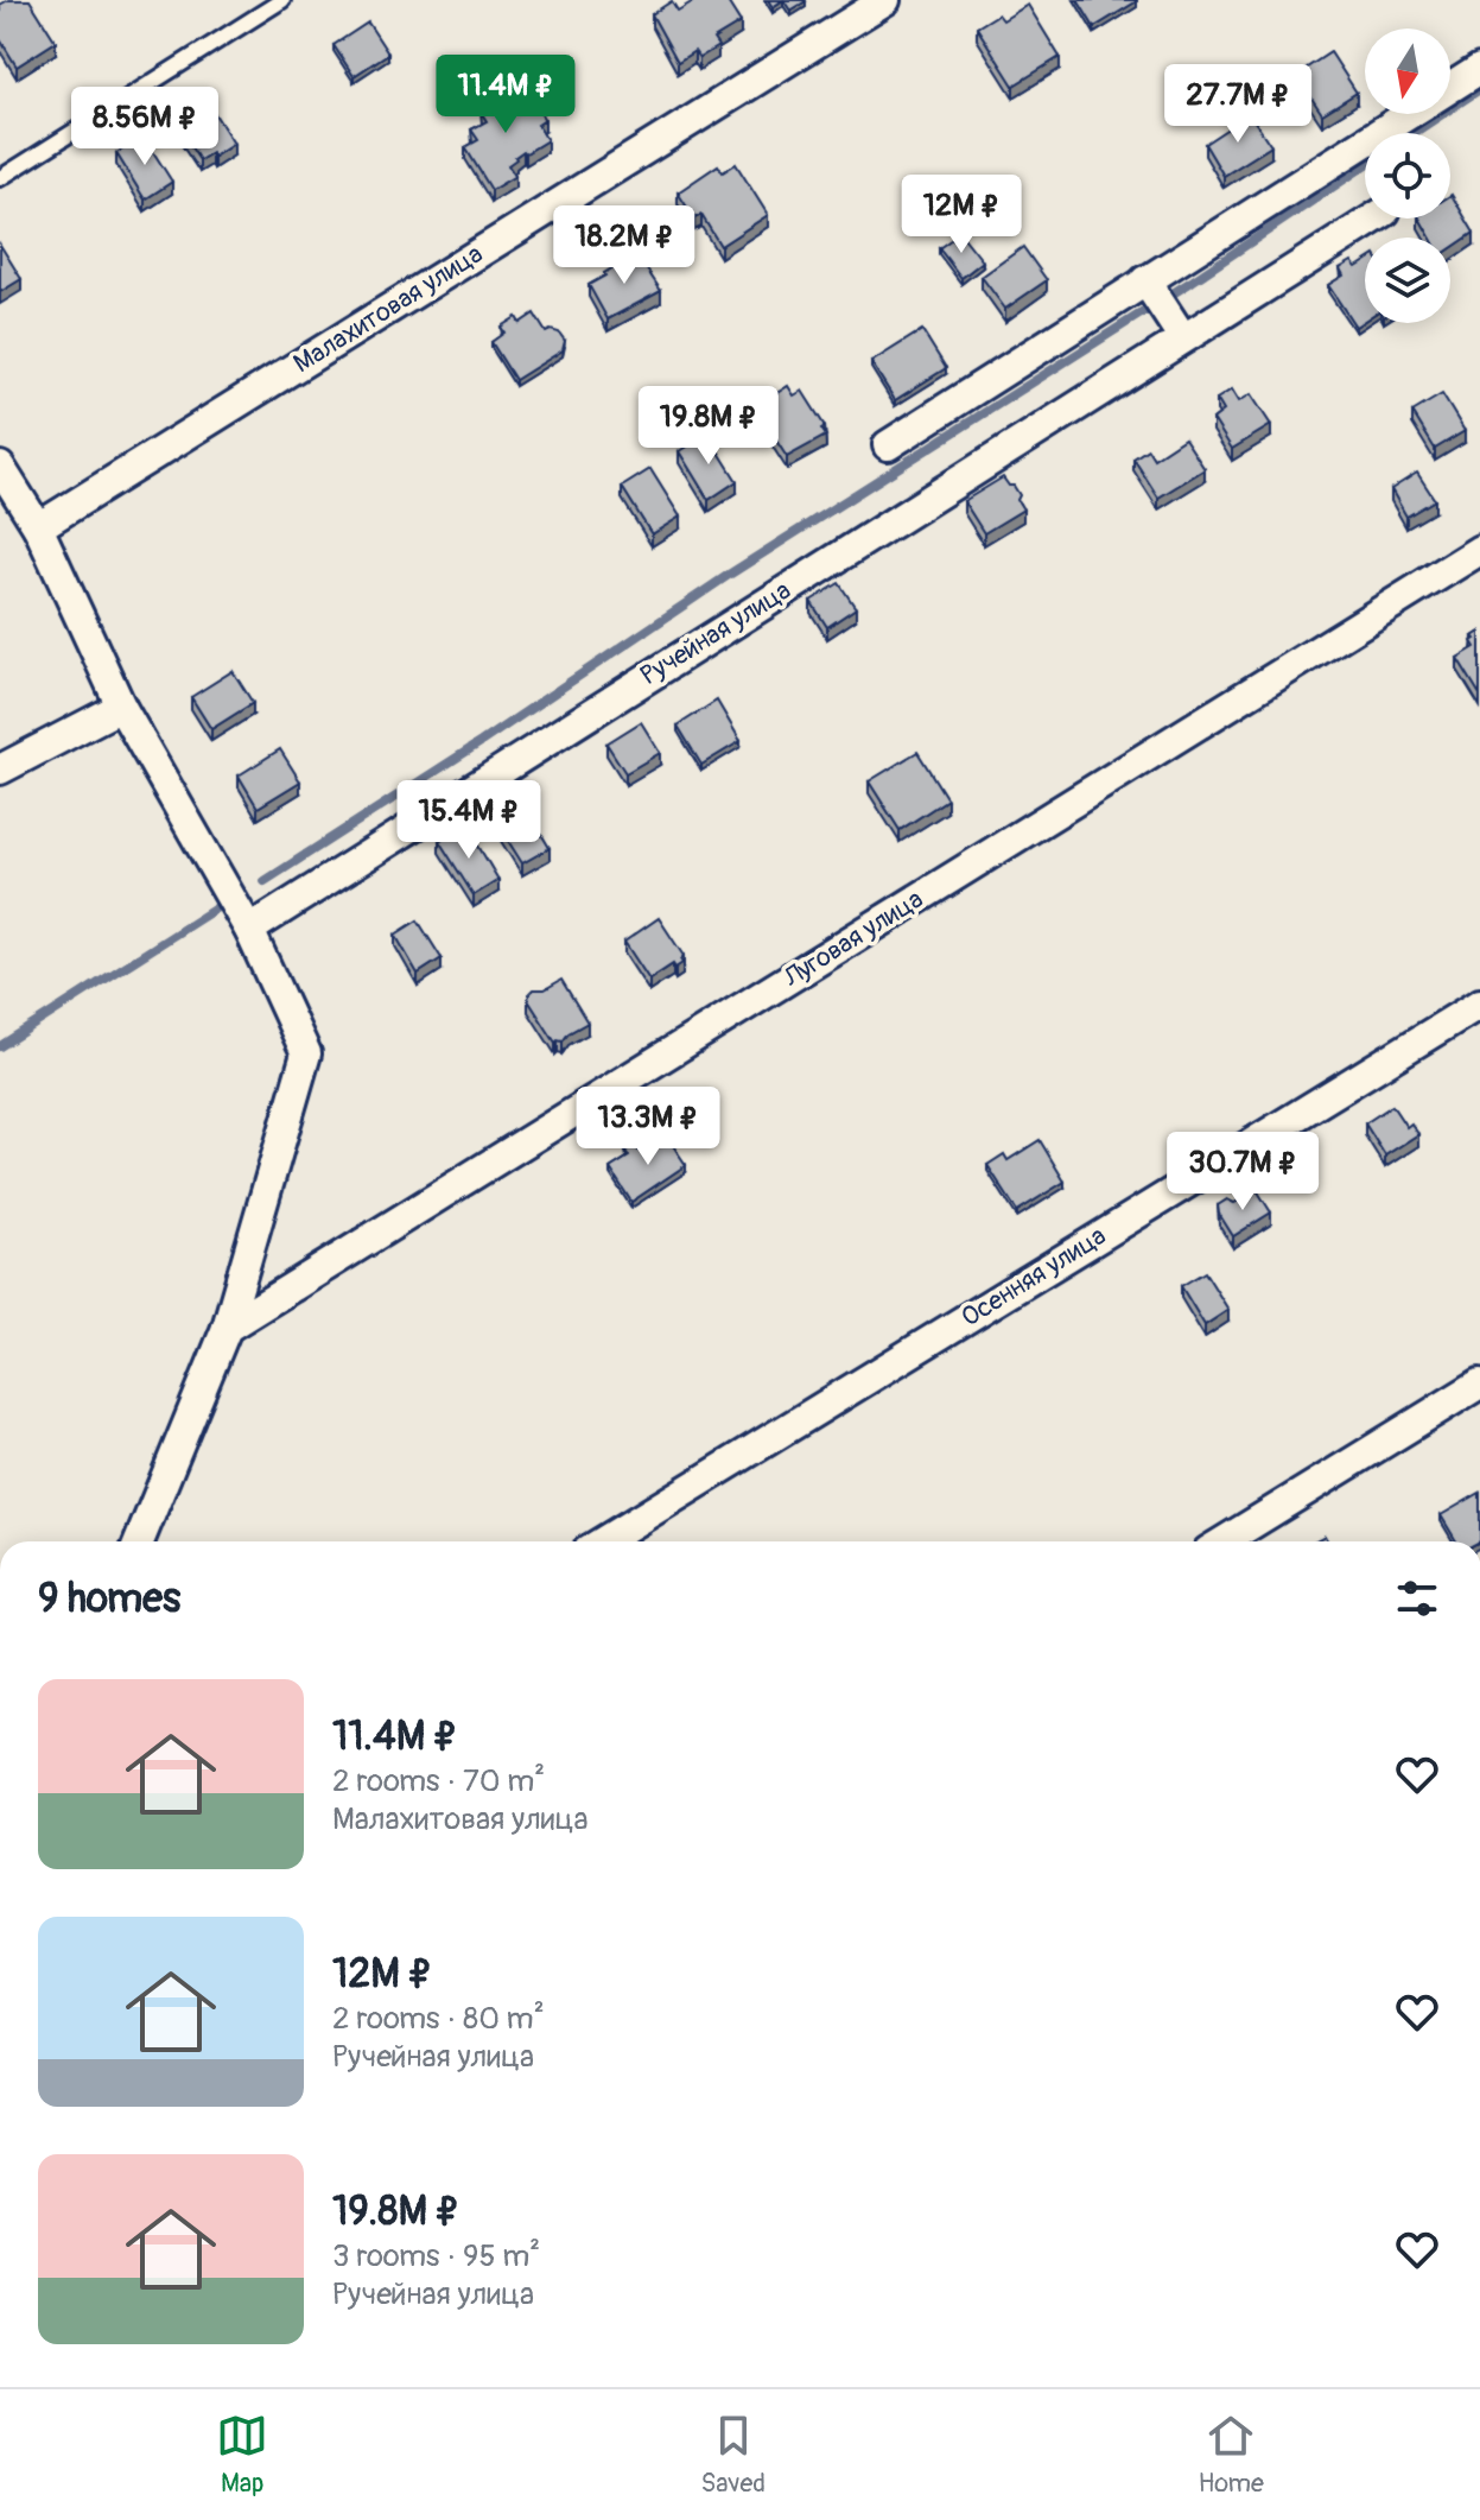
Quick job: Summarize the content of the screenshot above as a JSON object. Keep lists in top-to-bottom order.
{
  "streets": {
    "street": [
      "Малахитовая улица",
      "Ручейная улица",
      "Луговая улица",
      "Осенняя улица"
    ]
  },
  "north": "bottom",
  "page": {
    "price": [
      "11.4M ₽",
      "27.7M ₽",
      "8.56M ₽",
      "12M ₽",
      "18.2M ₽",
      "19.8M ₽",
      "15.4M ₽",
      "13.3M ₽",
      "30.7M ₽"
    ],
    "heading": "9 homes",
    "list": [
      {
        "name": "11.4M ₽",
        "note": "2 rooms · 70 m² · Малахитовая улица"
      },
      {
        "name": "12M ₽",
        "note": "2 rooms · 80 m² · Ручейная улица"
      },
      {
        "name": "19.8M ₽",
        "note": "3 rooms · 95 m² · Ручейная улица"
      }
    ],
    "tabs": ["Map", "Saved", "Home"]
  }
}
